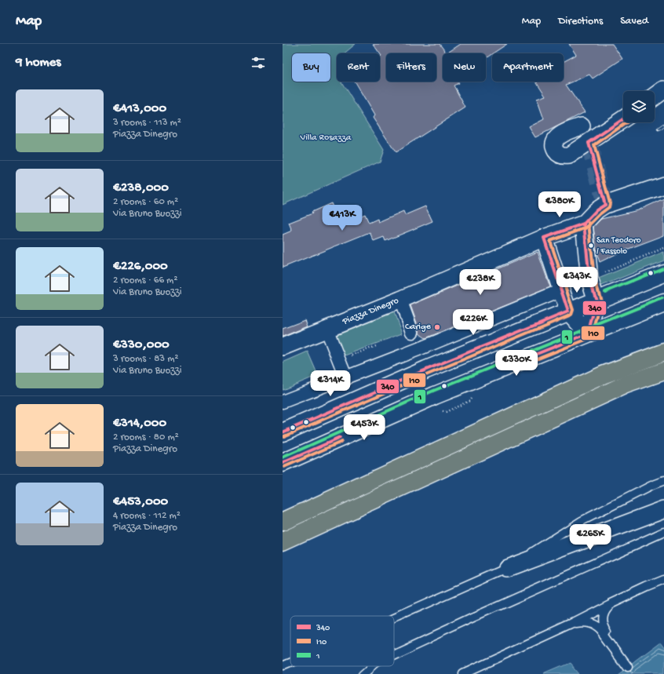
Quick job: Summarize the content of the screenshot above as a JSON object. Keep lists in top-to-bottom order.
{
  "streets": {
    "street": ["Piazza Dinegro"]
  },
  "parks": ["Villa Rosazza"],
  "places": ["San Teodoro / Fassolo", "Carige"],
  "lines": ["transit line 340", "transit line I10", "transit line 1"],
  "legend": ["340", "I10", "1"],
  "page": {
    "header": "Map",
    "nav": ["Map", "Directions", "Saved"],
    "heading": "9 homes",
    "chip": [
      "Buy",
      "Rent",
      "Filters",
      "New",
      "Apartment"
    ],
    "list": [
      {
        "name": "€413,000",
        "note": "3 rooms · 113 m² · Piazza Dinegro"
      },
      {
        "name": "€238,000",
        "note": "2 rooms · 60 m² · Via Bruno Buozzi"
      },
      {
        "name": "€226,000",
        "note": "2 rooms · 66 m² · Via Bruno Buozzi"
      },
      {
        "name": "€330,000",
        "note": "3 rooms · 83 m² · Via Bruno Buozzi"
      },
      {
        "name": "€314,000",
        "note": "2 rooms · 80 m² · Piazza Dinegro"
      },
      {
        "name": "€453,000",
        "note": "4 rooms · 112 m² · Piazza Dinegro"
      }
    ],
    "price": [
      "€380K",
      "€413K",
      "€343K",
      "€238K",
      "€226K",
      "€330K",
      "€314K",
      "€453K",
      "€265K"
    ]
  }
}
